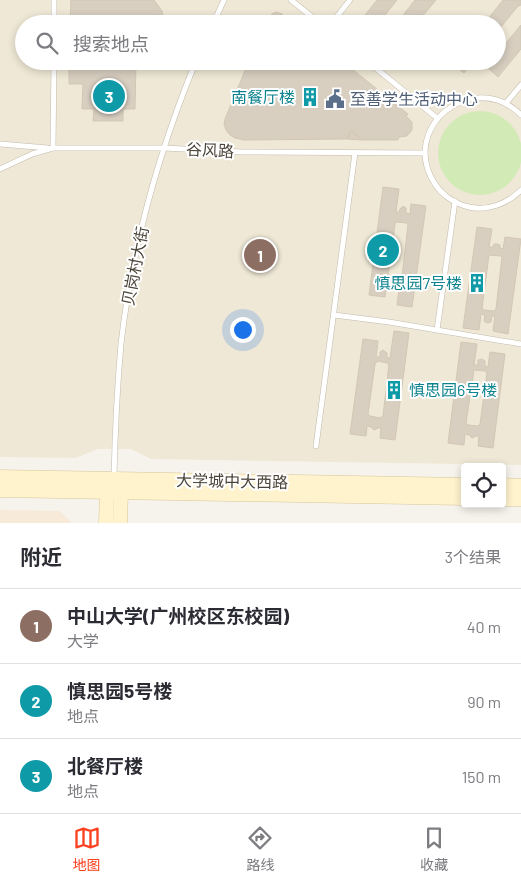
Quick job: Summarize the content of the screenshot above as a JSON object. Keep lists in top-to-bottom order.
{
  "streets": {
    "main road": ["大学城中大西路"],
    "lane": ["谷风路", "贝岗村大街"]
  },
  "crossings": [
    ["谷风路", "贝岗村大街"],
    ["贝岗村大街", "大学城中大西路"]
  ],
  "places": {
    "building": ["南餐厅楼", "慎思园7号楼", "慎思园6号楼"],
    "public building": ["至善学生活动中心"]
  },
  "page": {
    "search": "搜索地点",
    "pins": ["3", "2", "1"],
    "heading": ["附近", "3个结果"],
    "list": [
      {
        "mark": "1",
        "name": "中山大学(广州校区东校园)",
        "note": "大学",
        "value": "40 m"
      },
      {
        "mark": "2",
        "name": "慎思园5号楼",
        "note": "地点",
        "value": "90 m"
      },
      {
        "mark": "3",
        "name": "北餐厅楼",
        "note": "地点",
        "value": "150 m"
      }
    ],
    "nav": ["地图", "路线", "收藏"]
  }
}
